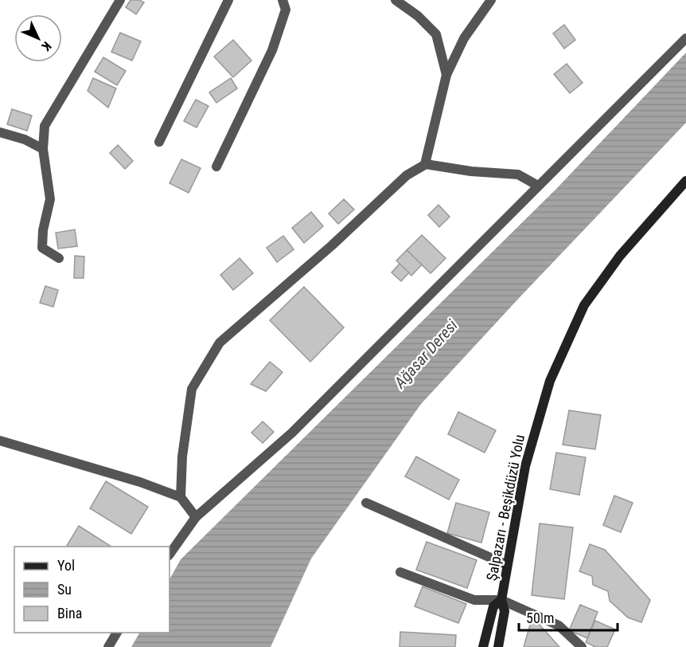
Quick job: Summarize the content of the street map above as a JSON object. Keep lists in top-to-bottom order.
{
  "streets": {
    "main road": ["Şalpazarı - Beşikdüzü Yolu"]
  },
  "water": ["Ağasar Deresi"],
  "legend": ["Yol", "Su", "Bina"],
  "scale_bar": "50 m",
  "north": "bottom right"
}
